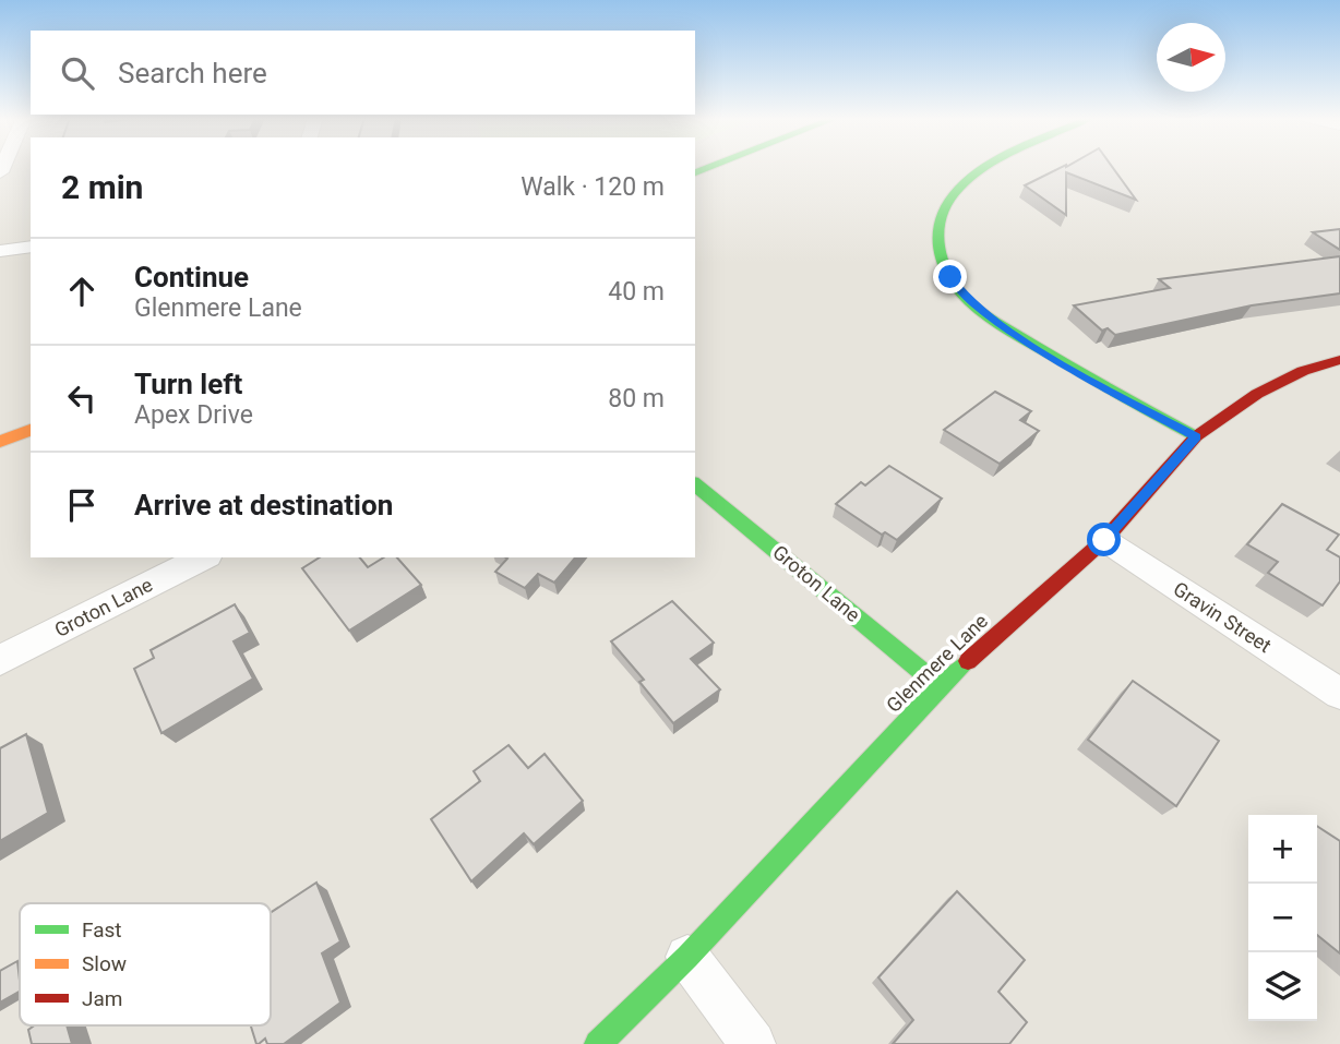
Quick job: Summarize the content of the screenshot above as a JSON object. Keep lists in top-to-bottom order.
{
  "streets": {
    "street": ["Groton Lane", "Gravin Street", "Glenmere Lane"]
  },
  "crossings": [
    ["Groton Lane", "Glenmere Lane"],
    ["Gravin Street", "Glenmere Lane"]
  ],
  "legend": ["Fast", "Slow", "Jam"],
  "north": "right",
  "page": {
    "search": "Search here",
    "heading": ["2 min", "Walk · 120 m"],
    "list": [
      ["Continue", "Glenmere Lane", "40 m"],
      ["Turn left", "Apex Drive", "80 m"],
      "Arrive at destination"
    ],
    "map_buttons": ["+", "−"]
  }
}
